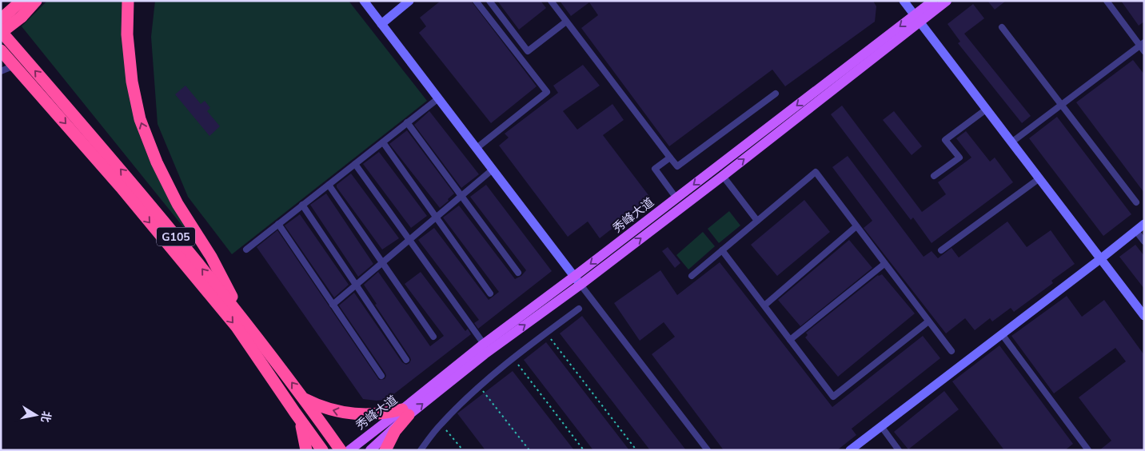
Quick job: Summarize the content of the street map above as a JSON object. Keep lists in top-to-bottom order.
{
  "streets": {
    "highway": ["G105"],
    "main road": ["秀峰大道"]
  },
  "north": "right"
}
